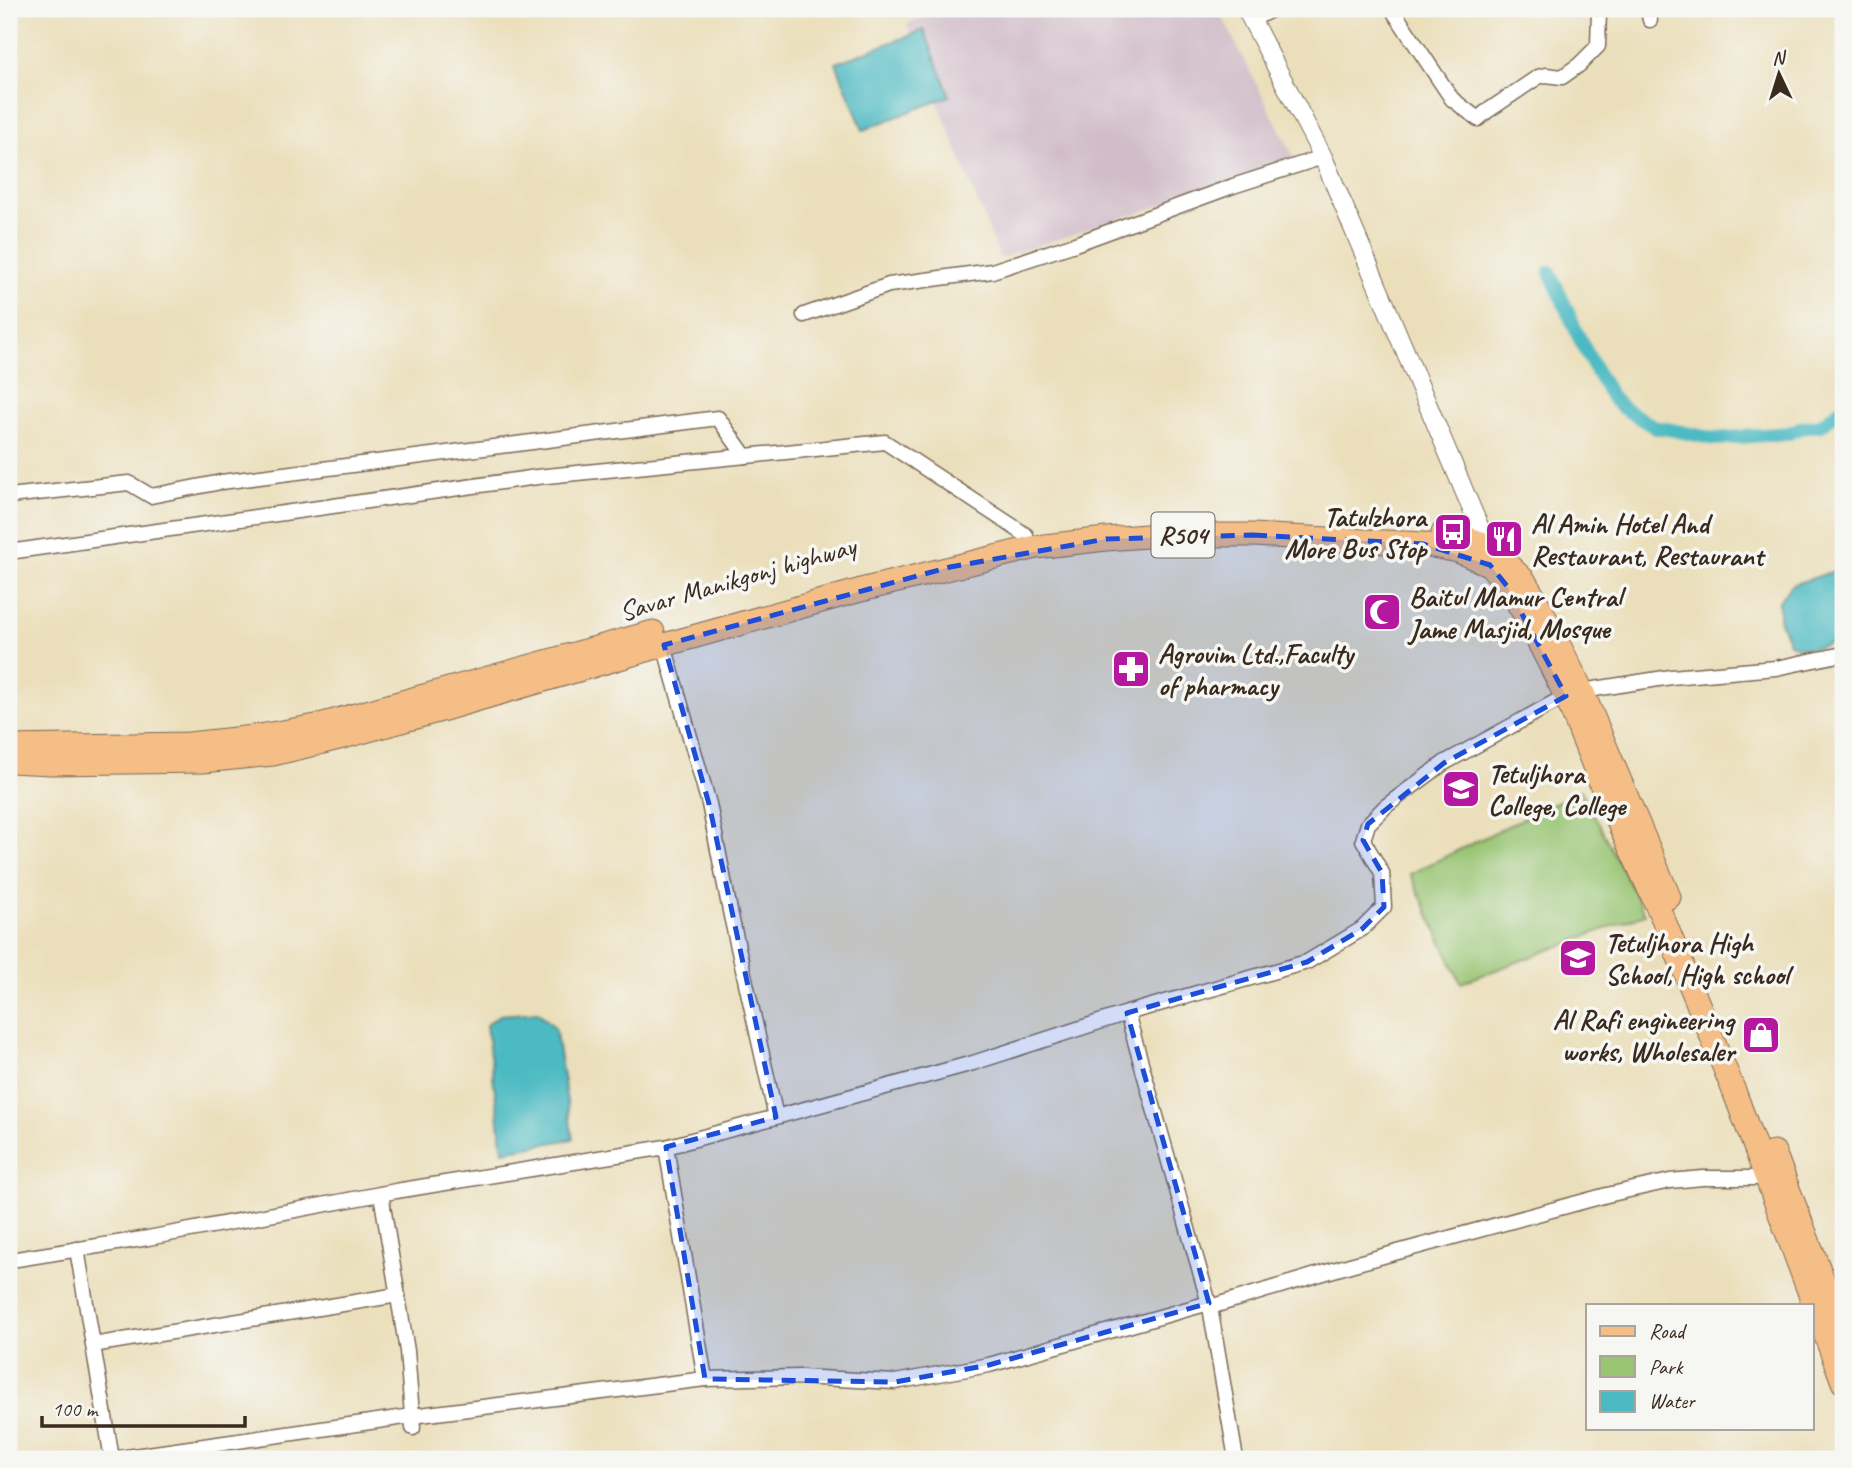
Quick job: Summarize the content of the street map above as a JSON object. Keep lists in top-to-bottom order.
{
  "streets": {
    "main road": ["R504", "Savar Manikgonj highway"]
  },
  "crossings": [
    ["R504", "Savar Manikgonj highway"]
  ],
  "places": {
    "bus stop": ["Tatulzhora More Bus Stop"],
    "restaurant": ["Al Amin Hotel And Restaurant, Restaurant"],
    "mosque": ["Baitul Mamur Central Jame Masjid, Mosque"],
    "pharmacy": ["Agrovim Ltd.,Faculty of pharmacy"],
    "school or university": ["Tetuljhora College, College", "Tetuljhora High School, High school"],
    "shop": ["Al Rafi engineering works, Wholesaler"]
  },
  "legend": ["Road", "Park", "Water"],
  "scale_bar": "100 m",
  "north": "top"
}
